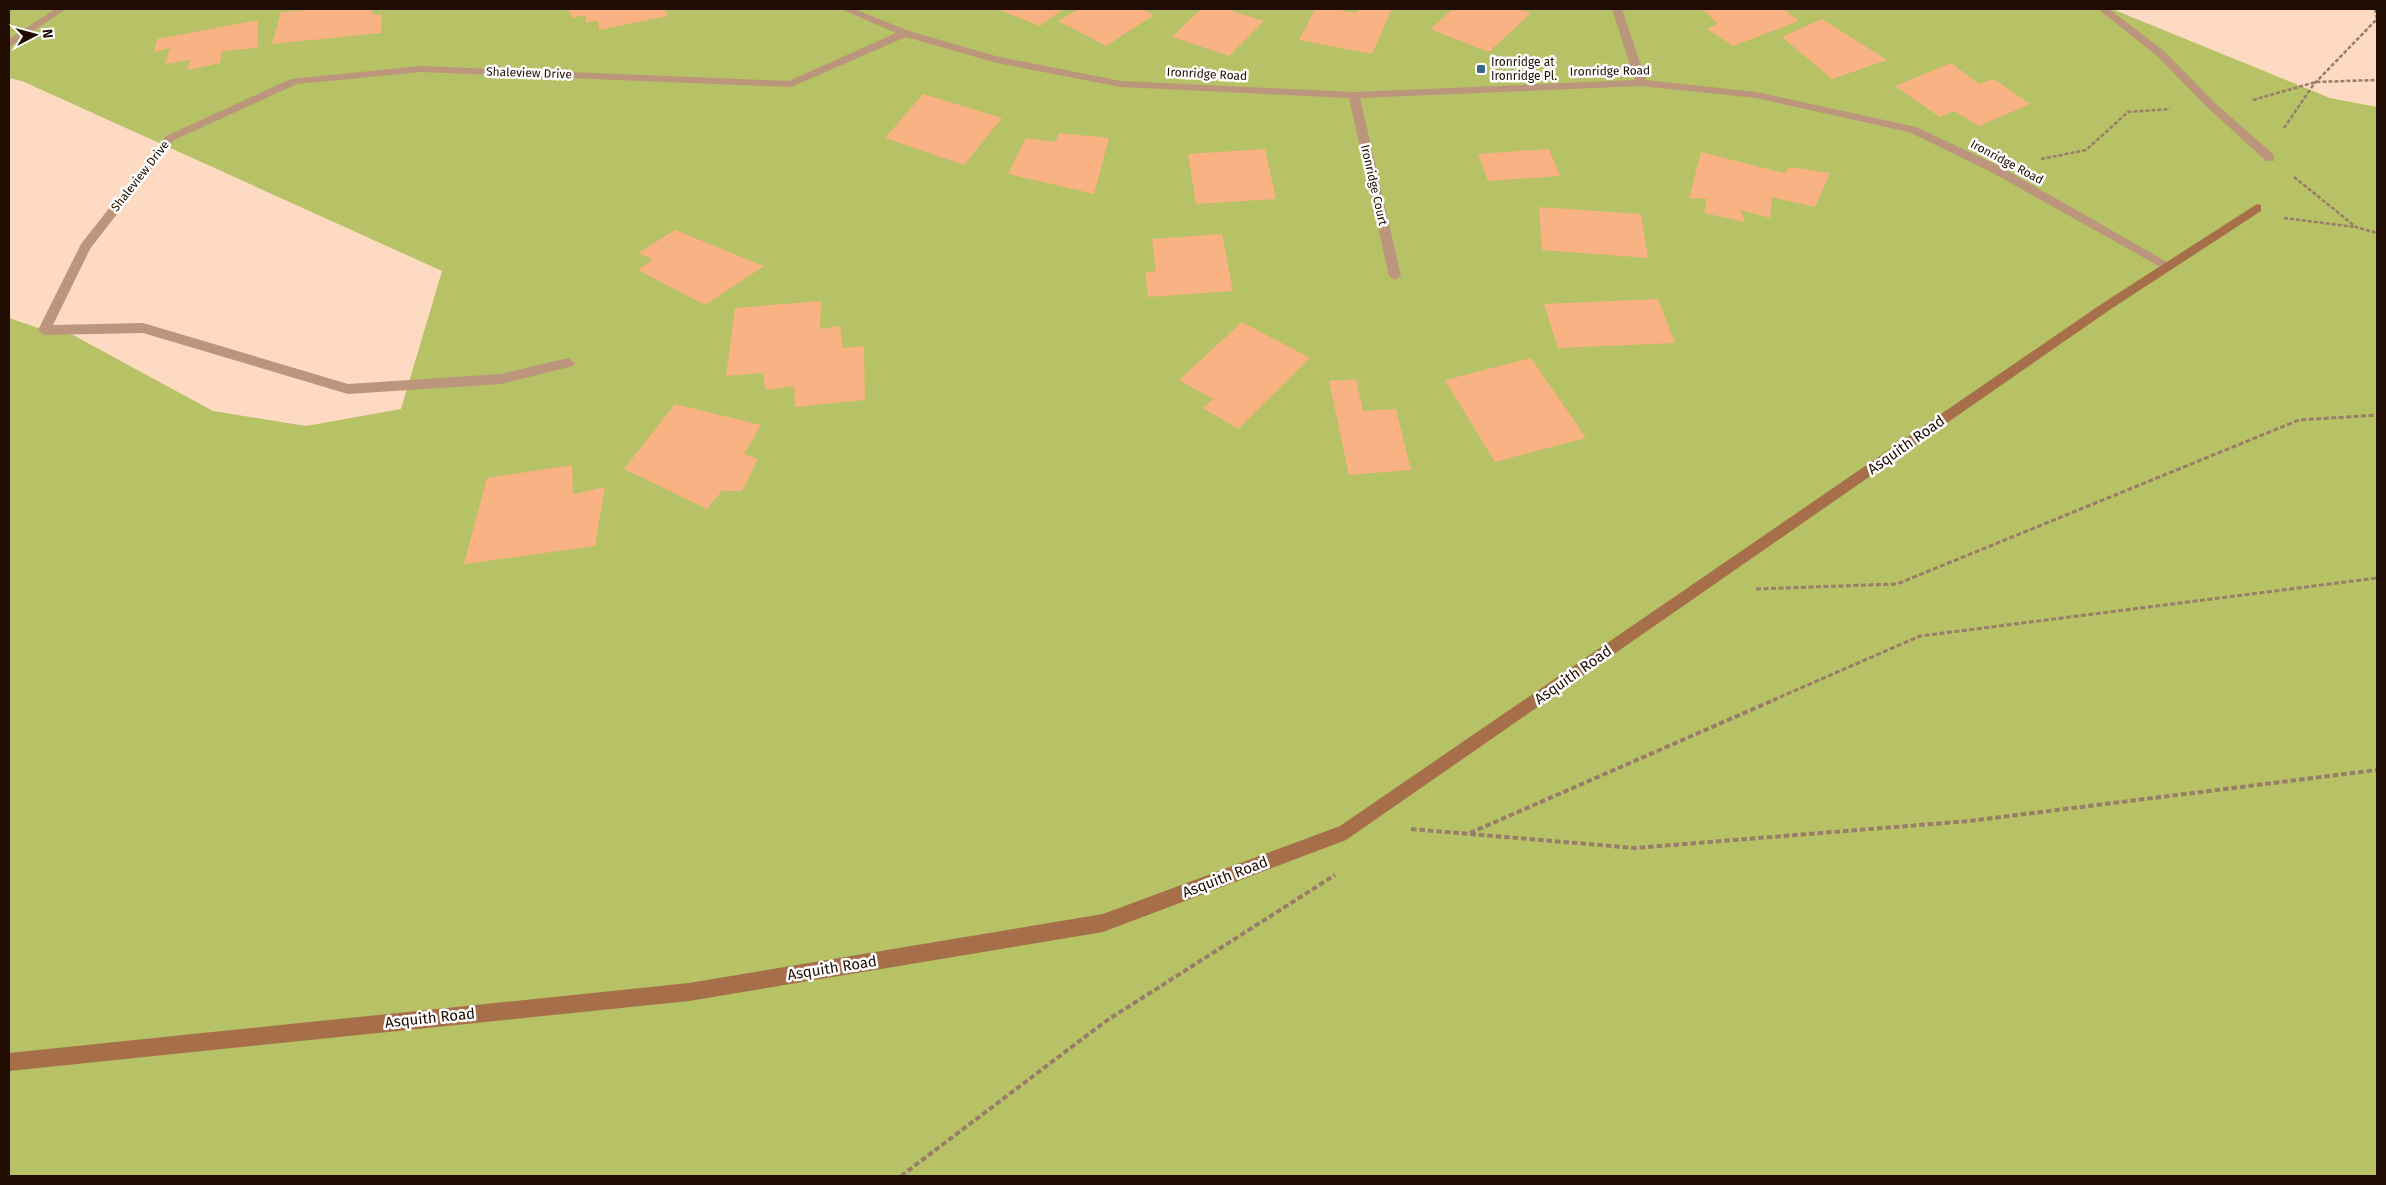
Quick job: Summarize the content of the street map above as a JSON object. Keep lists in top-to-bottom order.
{
  "streets": {
    "street": [
      "Ironridge Road",
      "Shaleview Drive",
      "Ironridge Court",
      "Asquith Road"
    ]
  },
  "crossings": [
    ["Ironridge Road", "Shaleview Drive"],
    ["Ironridge Road", "Ironridge Court"],
    ["Ironridge Road", "Asquith Road"]
  ],
  "places": {
    "transit": ["Ironridge at Ironridge Pl."]
  },
  "north": "right"
}
